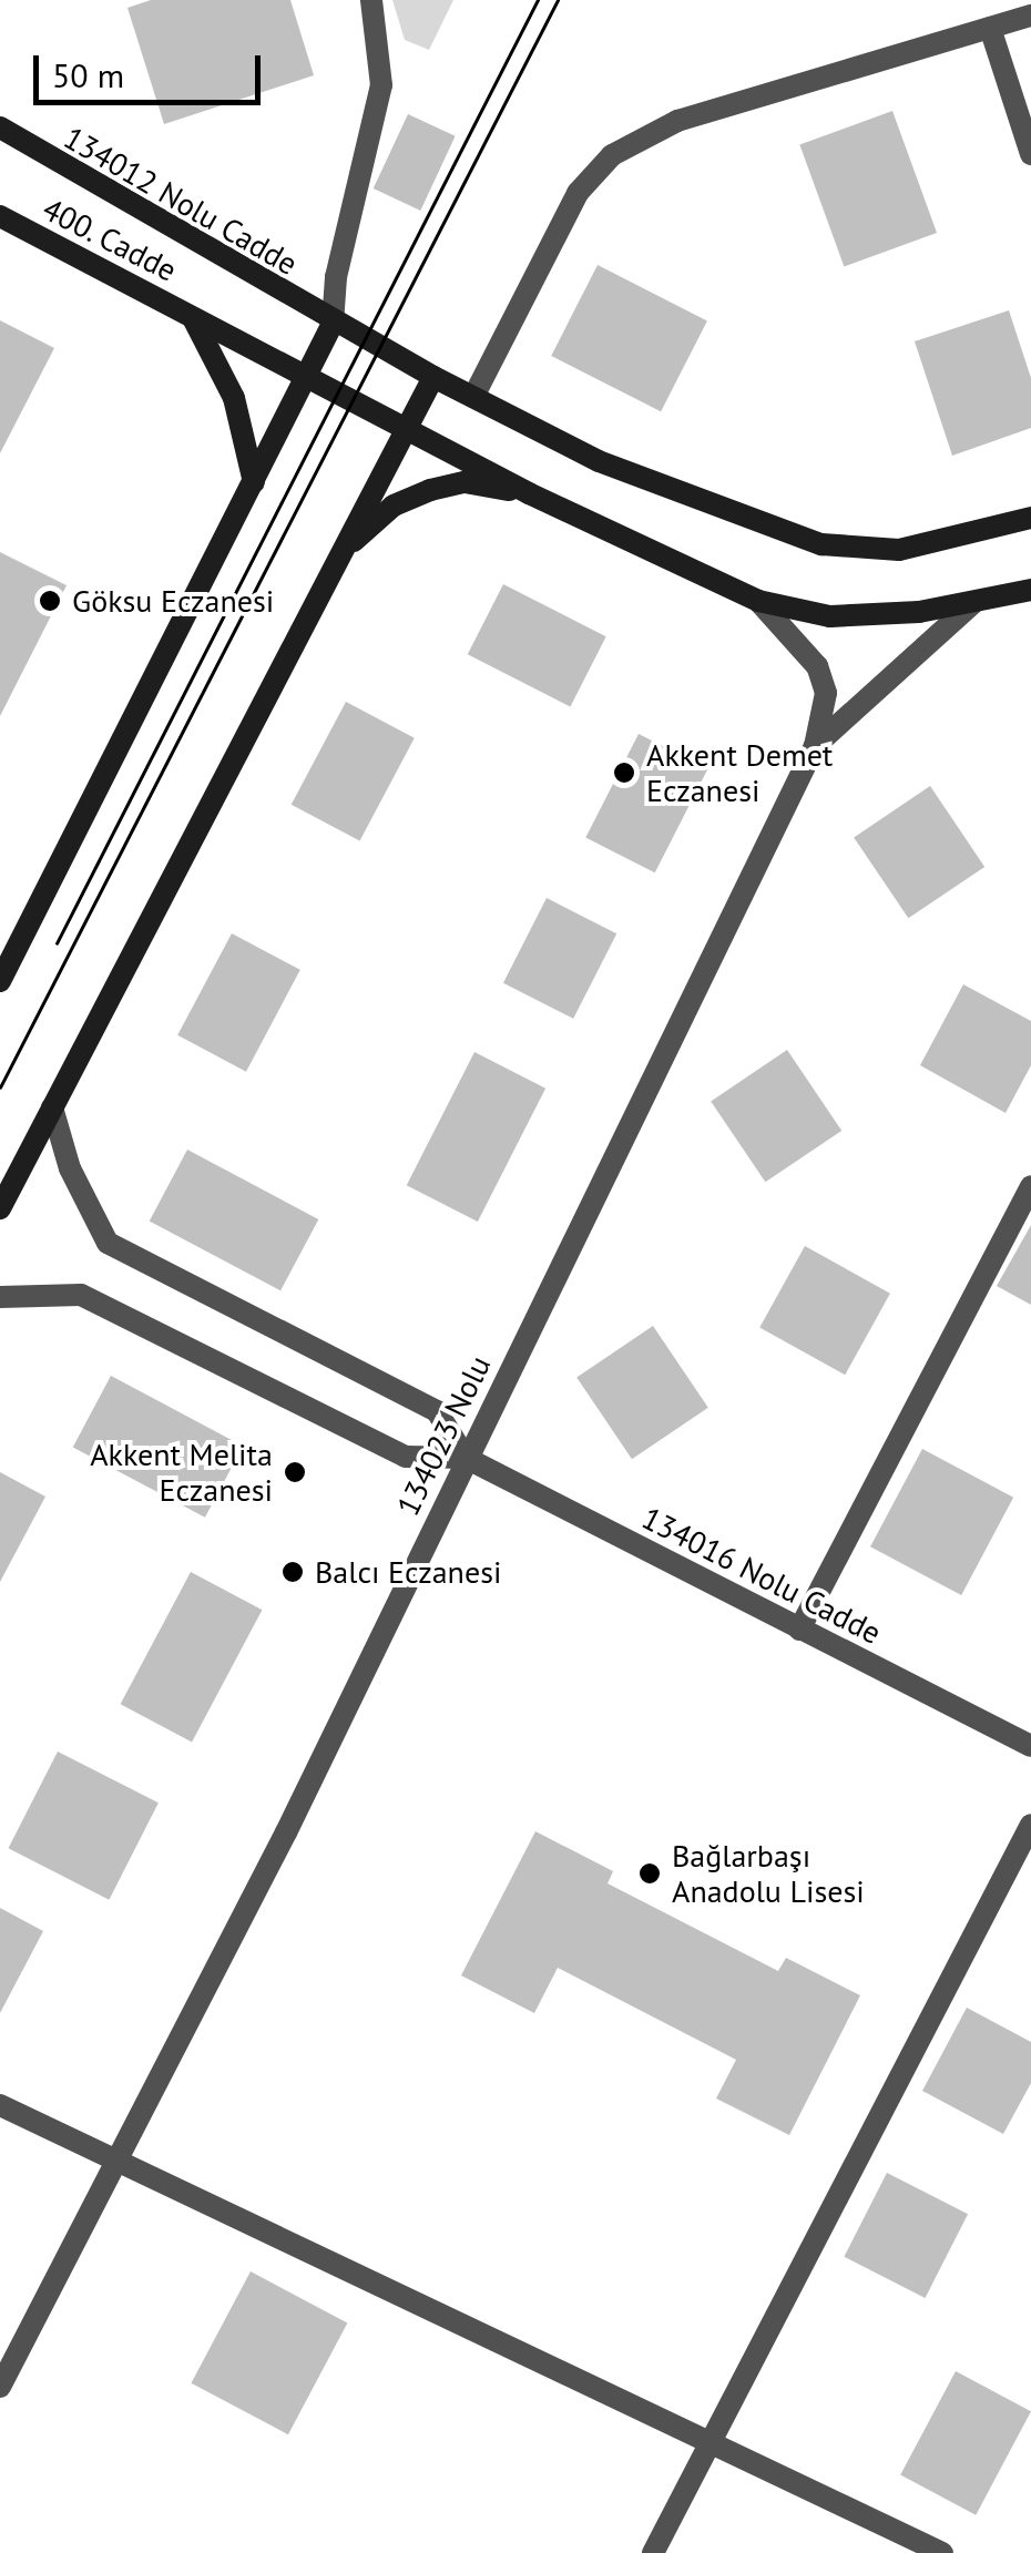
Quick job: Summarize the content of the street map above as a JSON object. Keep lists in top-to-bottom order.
{
  "streets": {
    "main road": ["134012 Nolu Cadde", "400. Cadde"],
    "street": ["134023 Nolu", "134016 Nolu Cadde"]
  },
  "crossings": [
    ["134023 Nolu", "134016 Nolu Cadde"]
  ],
  "places": [
    "Göksu Eczanesi",
    "Akkent Demet Eczanesi",
    "Akkent Melita Eczanesi",
    "Balcı Eczanesi",
    "Bağlarbaşı Anadolu Lisesi"
  ],
  "scale_bar": "50 m"
}
